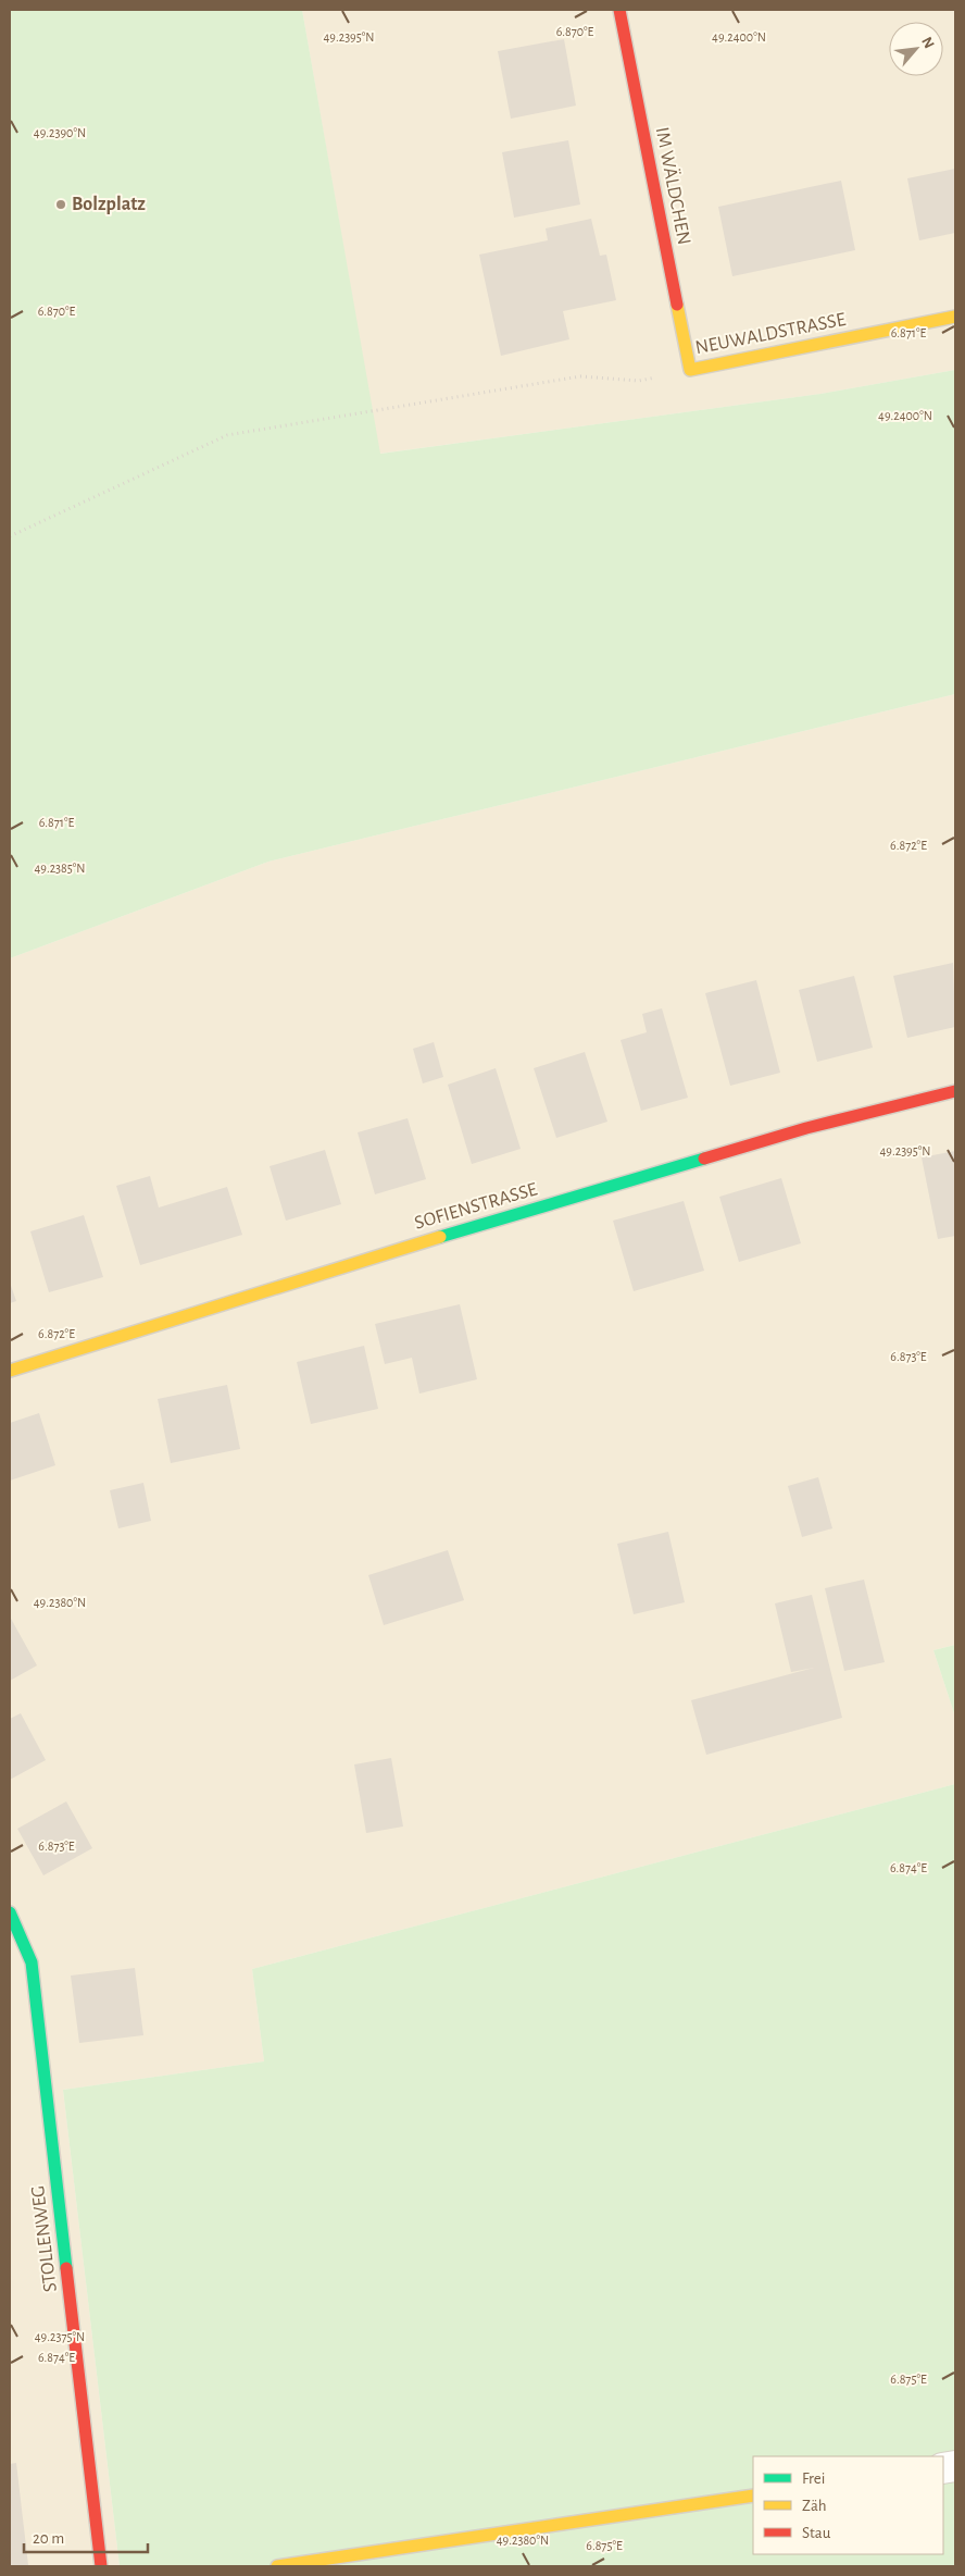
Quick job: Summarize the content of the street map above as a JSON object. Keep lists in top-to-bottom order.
{
  "streets": {
    "street": [
      "IM WÄLDCHEN",
      "NEUWALDSTRASSE",
      "SOFIENSTRASSE",
      "STOLLENWEG"
    ]
  },
  "crossings": [
    ["IM WÄLDCHEN", "NEUWALDSTRASSE"]
  ],
  "places": ["Bolzplatz"],
  "legend": ["Frei", "Zäh", "Stau"],
  "scale_bar": "20 m",
  "north": "top right",
  "coordinates": [
    "6.870°E",
    "49.2395°N",
    "49.2400°N",
    "49.2390°N",
    "6.871°E",
    "6.872°E",
    "49.2385°N",
    "6.873°E",
    "49.2380°N",
    "6.874°E",
    "49.2375°N",
    "6.875°E"
  ]
}
